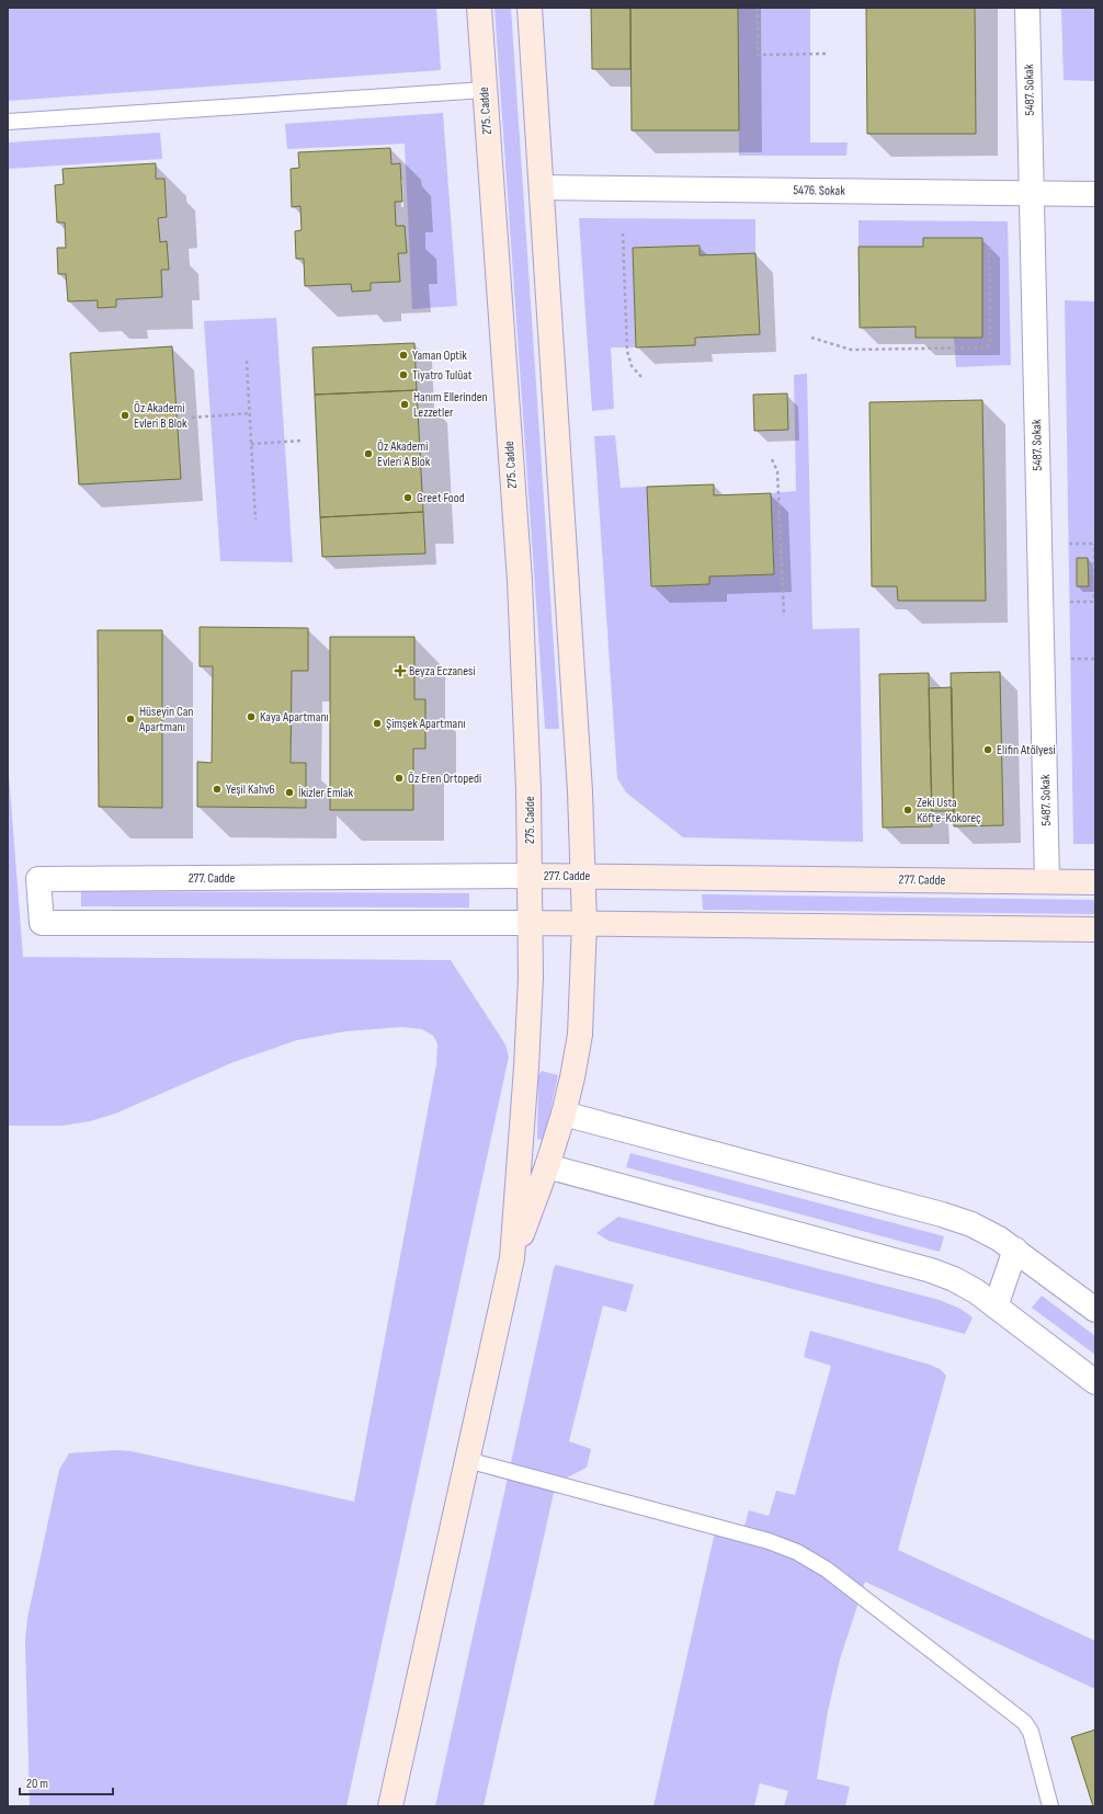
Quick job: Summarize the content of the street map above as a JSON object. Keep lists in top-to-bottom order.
{
  "streets": {
    "street": [
      "5487. Sokak",
      "275. Cadde",
      "5476. Sokak",
      "277. Cadde"
    ]
  },
  "crossings": [
    ["5487. Sokak", "5476. Sokak"],
    ["5487. Sokak", "277. Cadde"],
    ["275. Cadde", "277. Cadde"]
  ],
  "places": {
    "other": [
      "Yaman Optik",
      "Tiyatro Tulûat",
      "Hanım Ellerinden Lezzetler",
      "Öz Akademi Evleri B Blok",
      "Öz Akademi Evleri A Blok",
      "Greet Food",
      "Kaya Apartmanı",
      "Hüseyin Can Apartmanı",
      "Şimşek Apartmanı",
      "Elifin Atölyesi",
      "Öz Eren Ortopedi",
      "Yeşil Kahv6",
      "İkizler Emlak",
      "Zeki Usta Köfte-Kokoreç"
    ],
    "health": ["Beyza Eczanesi"]
  },
  "scale_bar": "20 m"
}
